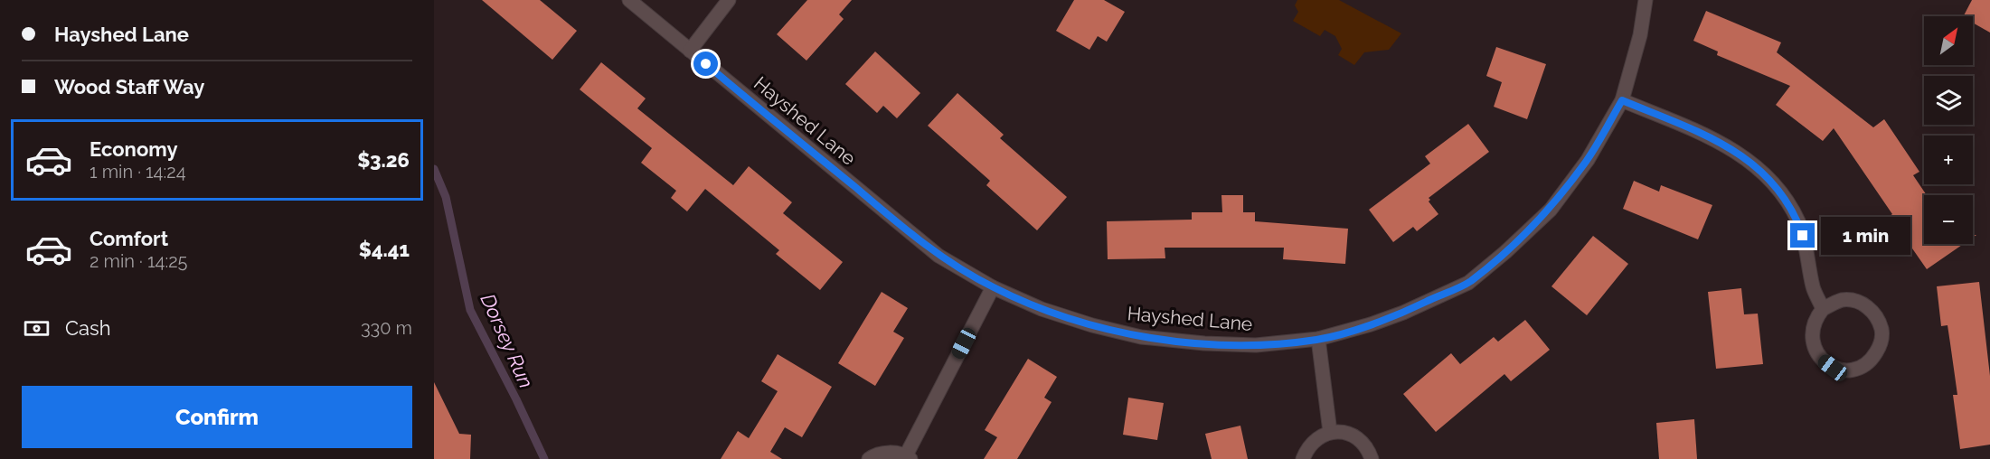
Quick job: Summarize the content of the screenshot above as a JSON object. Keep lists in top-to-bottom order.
{
  "streets": {
    "street": ["Hayshed Lane"]
  },
  "water": ["Dorsey Run"],
  "north": "top right",
  "page": {
    "banner": ["Hayshed Lane", "Wood Staff Way"],
    "map_buttons": ["+", "−"],
    "list": [
      {
        "name": "Economy",
        "note": "1 min · 14:24",
        "value": "$3.26"
      },
      {
        "name": "Comfort",
        "note": "2 min · 14:25",
        "value": "$4.41"
      }
    ],
    "bubble": "1 min",
    "pay": ["Cash", "330 m"],
    "buttons": "Confirm"
  }
}
